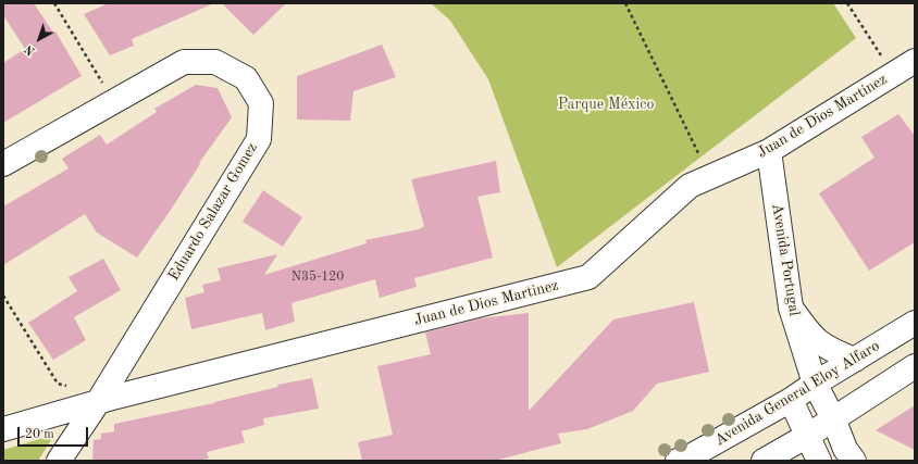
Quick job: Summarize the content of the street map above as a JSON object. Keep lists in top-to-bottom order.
{
  "streets": {
    "street": [
      "Juan de Dios Martinez",
      "Eduardo Salazar Gomez",
      "Avenida Portugal",
      "Avenida General Eloy Alfaro"
    ]
  },
  "crossings": [
    ["Juan de Dios Martinez", "Eduardo Salazar Gomez"],
    ["Juan de Dios Martinez", "Avenida Portugal"],
    ["Avenida Portugal", "Avenida General Eloy Alfaro"]
  ],
  "parks": ["Parque México"],
  "house_numbers": ["N35-120"],
  "scale_bar": "20 m",
  "north": "bottom left"
}
